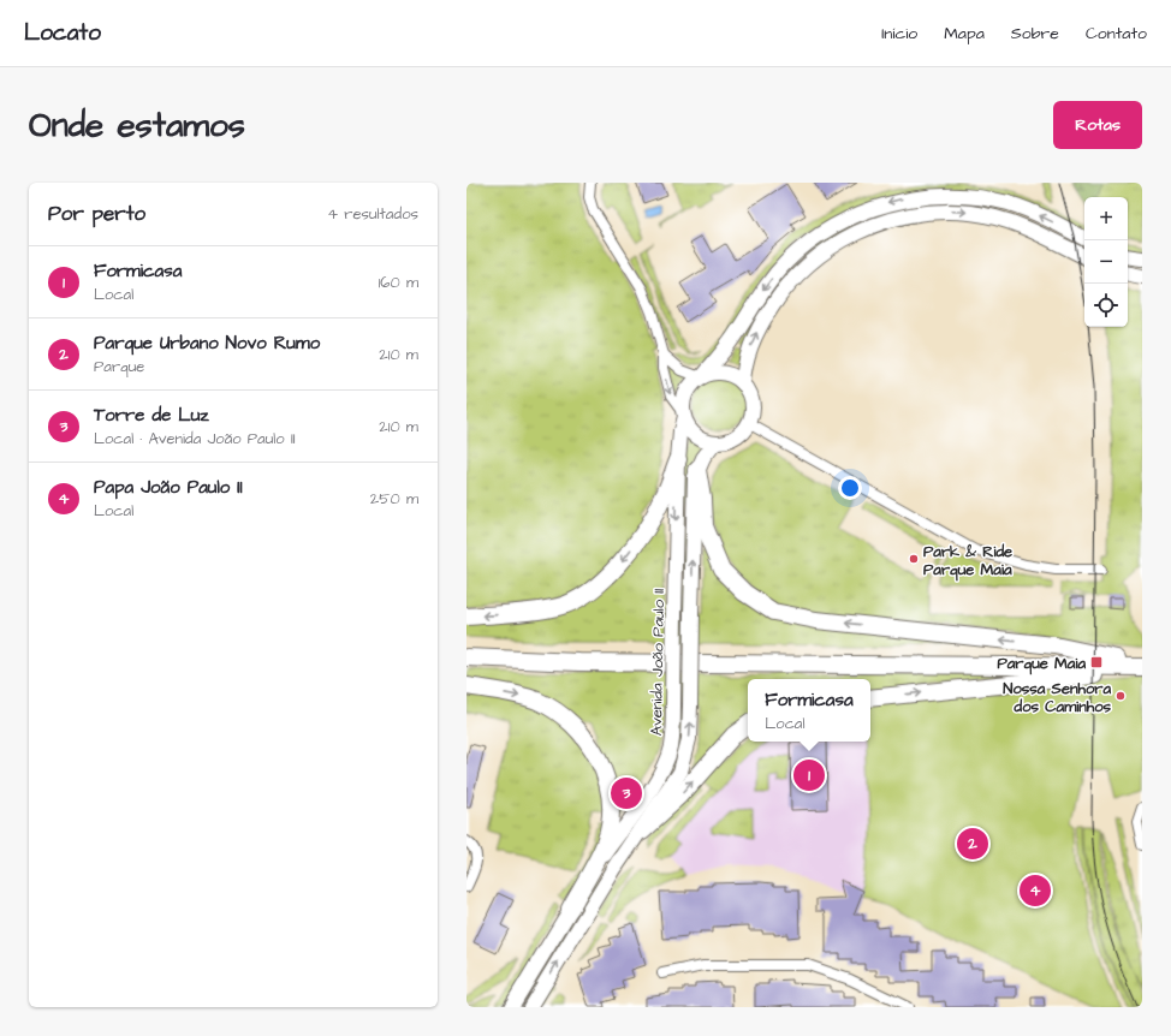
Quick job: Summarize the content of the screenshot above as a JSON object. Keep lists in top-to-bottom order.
{
  "streets": {
    "main road": ["Avenida João Paulo II"]
  },
  "places": {
    "other": ["Park & Ride Parque Maia", "Nossa Senhora dos Caminhos"],
    "transit": ["Parque Maia"]
  },
  "page": {
    "header": "Locato",
    "nav": [
      "Início",
      "Mapa",
      "Sobre",
      "Contato"
    ],
    "buttons": "Rotas",
    "title": "Onde estamos",
    "heading": ["Por perto", "4 resultados"],
    "map_buttons": ["+", "−"],
    "list": [
      {
        "mark": "1",
        "name": "Formicasa",
        "note": "Local",
        "value": "160 m"
      },
      {
        "mark": "2",
        "name": "Parque Urbano Novo Rumo",
        "note": "Parque",
        "value": "210 m"
      },
      {
        "mark": "3",
        "name": "Torre de Luz",
        "note": "Local · Avenida João Paulo II",
        "value": "210 m"
      },
      {
        "mark": "4",
        "name": "Papa João Paulo II",
        "note": "Local",
        "value": "250 m"
      }
    ],
    "popup": ["Formicasa", "Local"],
    "pins": [
      "1",
      "3",
      "2",
      "4"
    ]
  }
}
